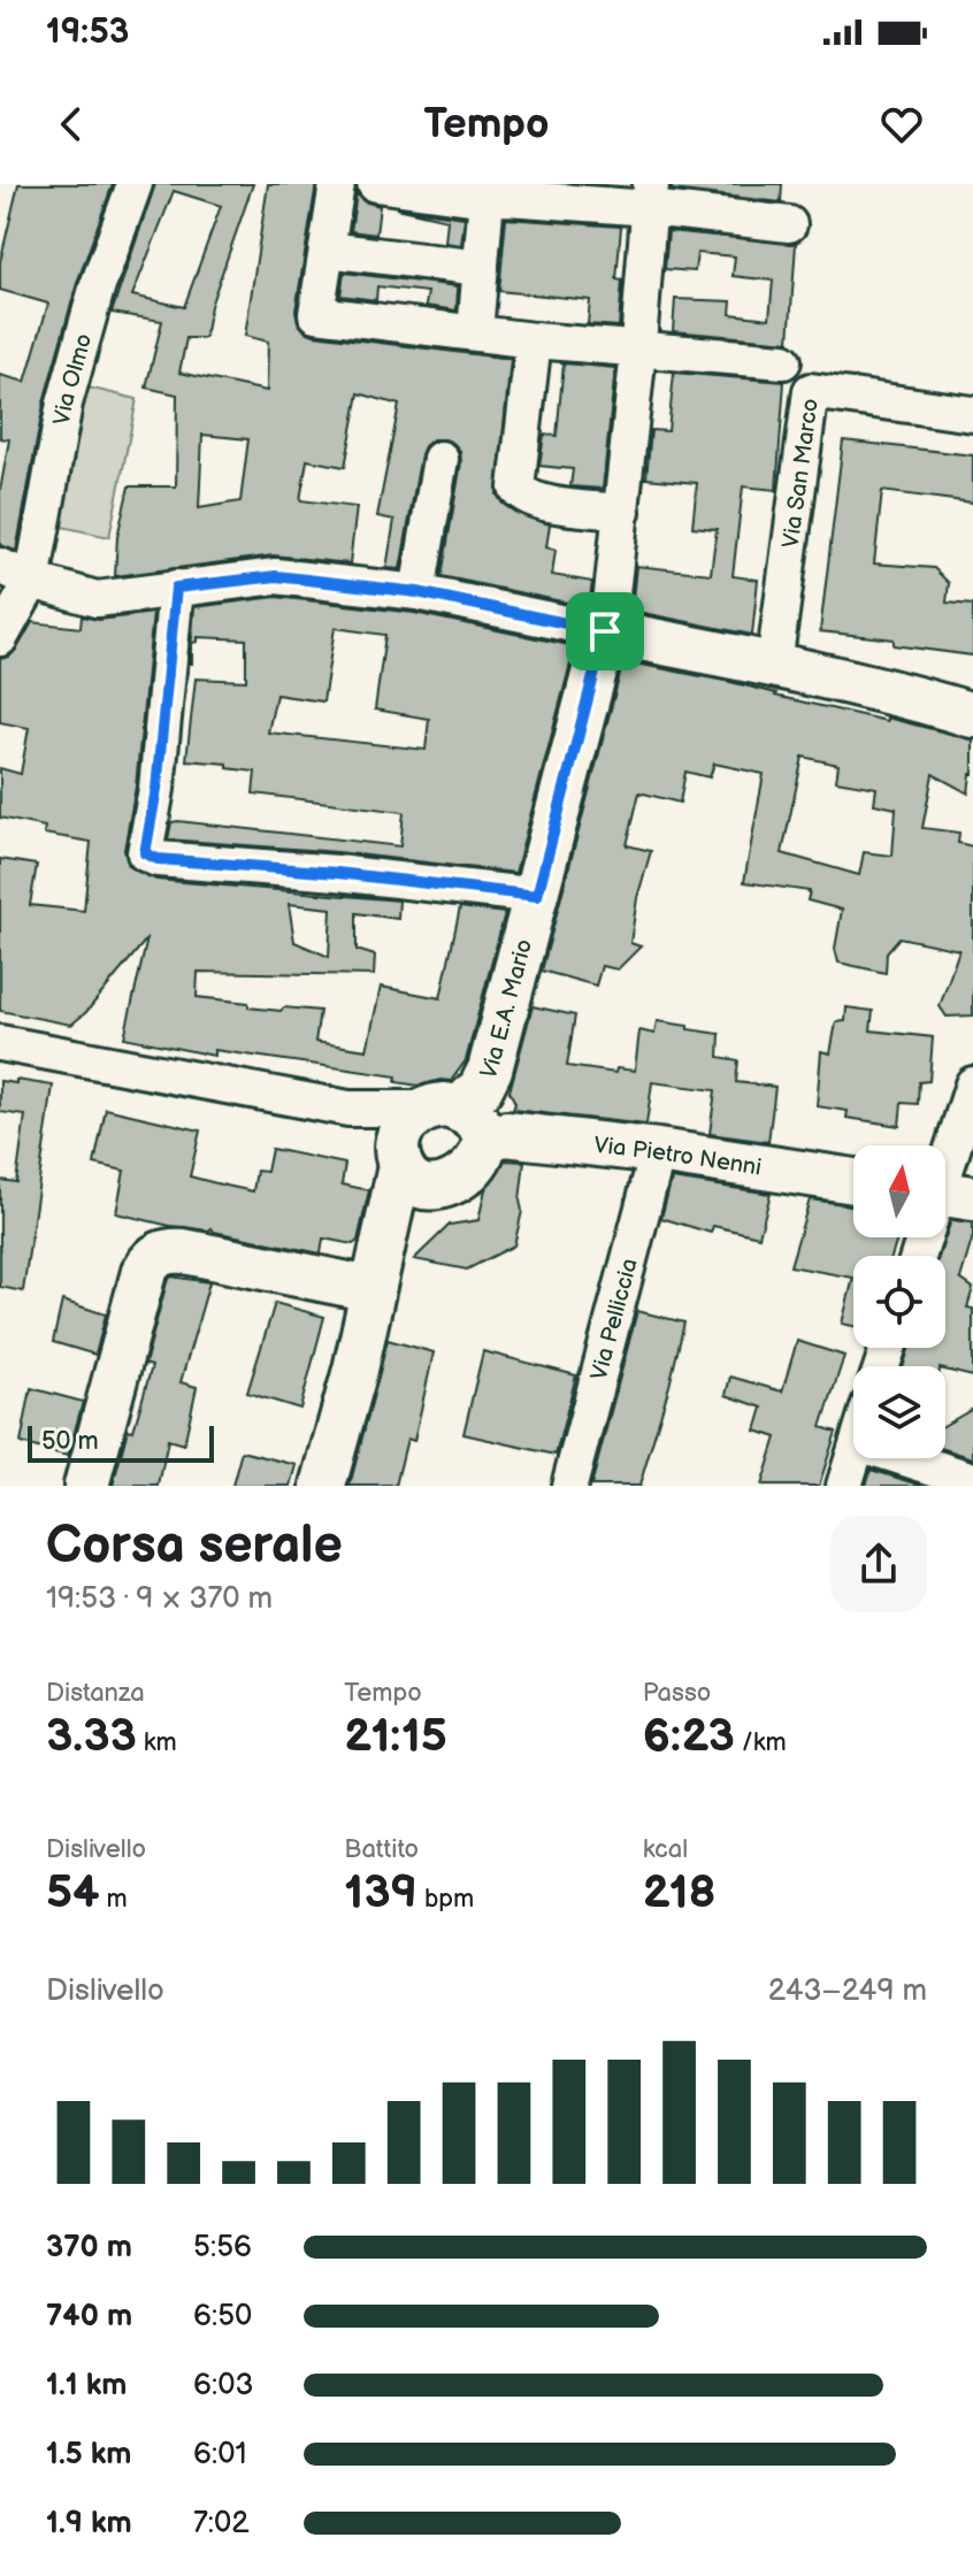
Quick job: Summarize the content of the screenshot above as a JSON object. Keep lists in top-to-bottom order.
{
  "streets": {
    "main road": ["Via E.A. Mario", "Via Pietro Nenni"],
    "street": ["Via Olmo", "Via San Marco", "Via Pelliccia"]
  },
  "crossings": [
    ["Via E.A. Mario", "Via Pietro Nenni"],
    ["Via Pietro Nenni", "Via Pelliccia"]
  ],
  "scale_bar": "50 m",
  "north": "top",
  "page": {
    "status": "19:53",
    "header": "Tempo",
    "scale": "50 m",
    "heading": ["Corsa serale", "19:53 · 9 × 370 m"],
    "stats": [
      ["Distanza", "3.33 km"],
      ["Tempo", "21:15"],
      ["Passo", "6:23 /km"],
      ["Dislivello", "54 m"],
      ["Battito", "139 bpm"],
      ["kcal", "218"]
    ],
    "chart": ["Dislivello", "243–249 m"],
    "list": [
      {
        "name": "370 m",
        "note": "5:56"
      },
      {
        "name": "740 m",
        "note": "6:50"
      },
      {
        "name": "1.1 km",
        "note": "6:03"
      },
      {
        "name": "1.5 km",
        "note": "6:01"
      },
      {
        "name": "1.9 km",
        "note": "7:02"
      }
    ]
  }
}
